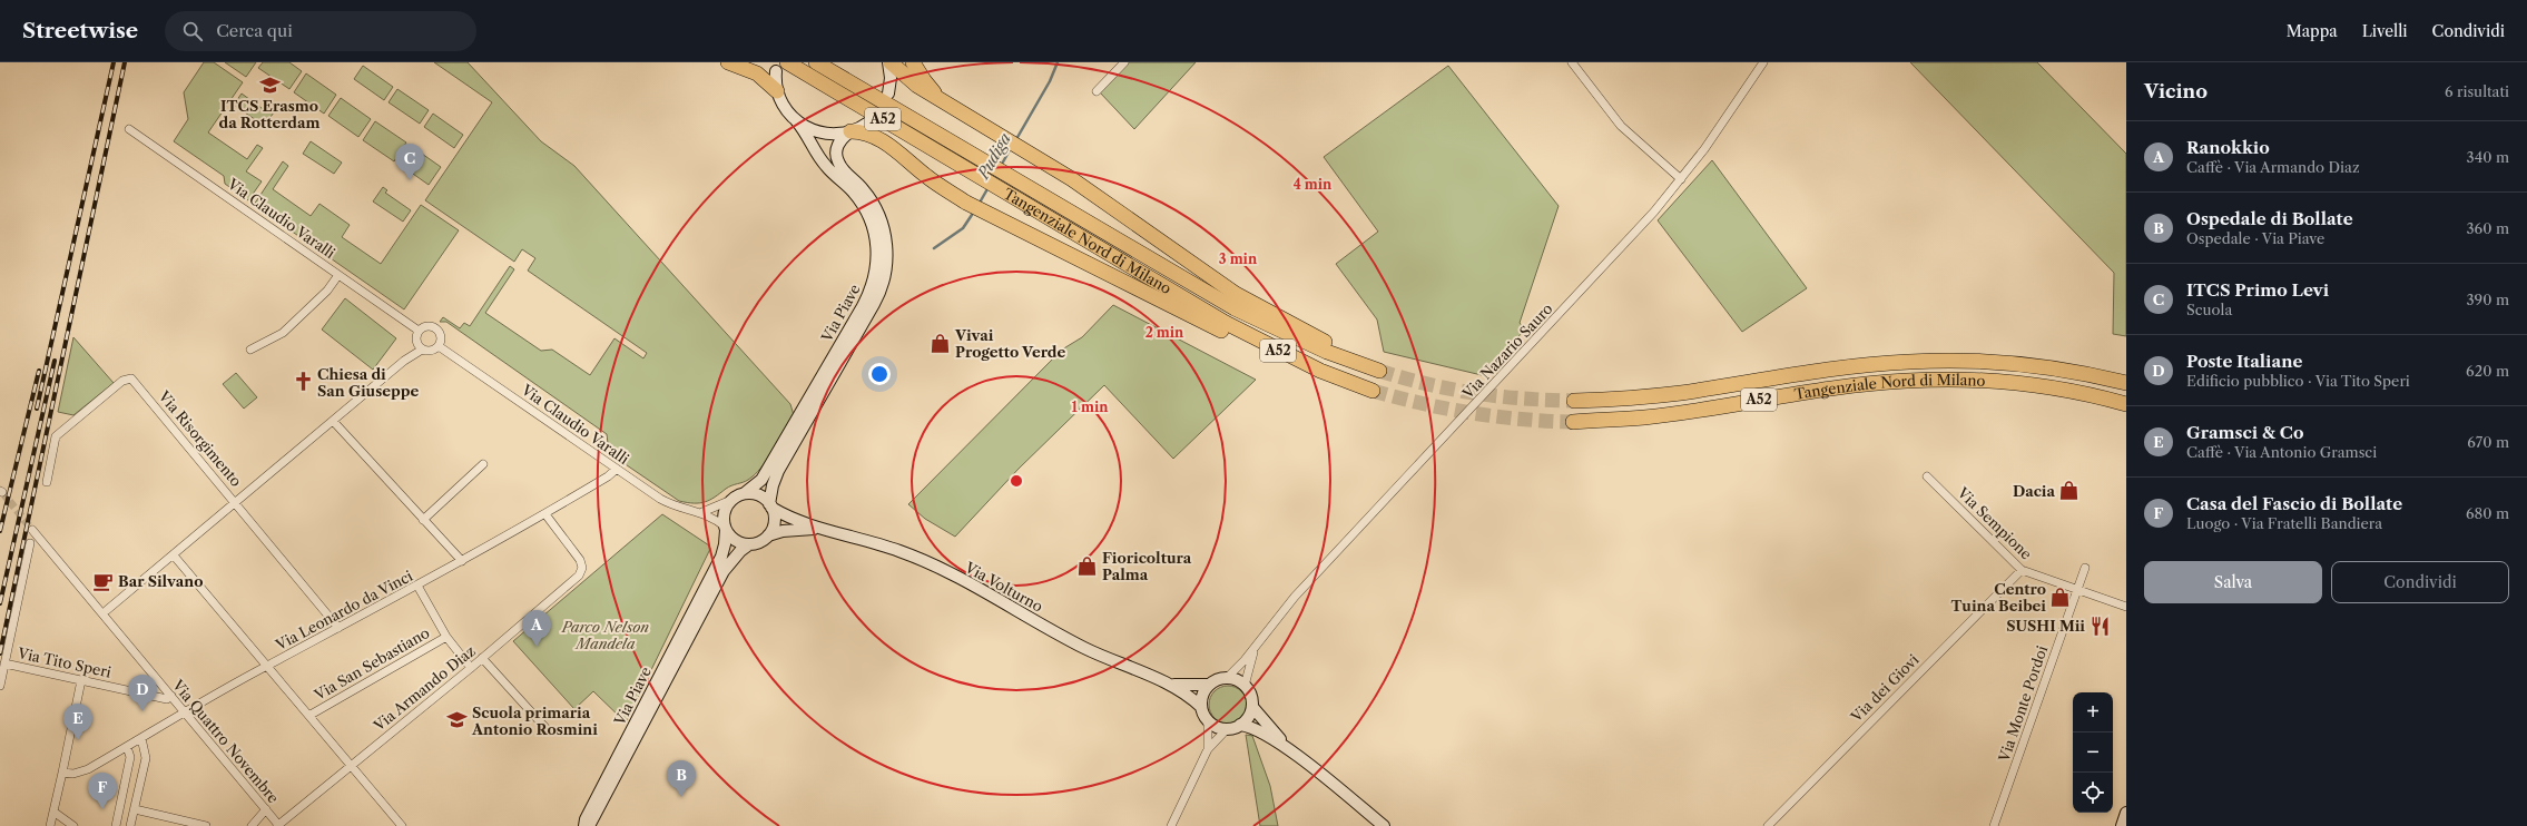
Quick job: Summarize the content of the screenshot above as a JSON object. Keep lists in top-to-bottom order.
{
  "streets": {
    "highway": ["A52", "Tangenziale Nord di Milano"],
    "street": [
      "Via Claudio Varalli",
      "Via Piave",
      "Via Nazario Sauro",
      "Via Risorgimento",
      "Via Sempione",
      "Via Volturno",
      "Via Leonardo da Vinci",
      "Via Tito Speri",
      "Via San Sebastiano",
      "Via Armando Diaz",
      "Via dei Giovi",
      "Via Monte Pordoi",
      "Via Quattro Novembre"
    ]
  },
  "crossings": [
    ["Via Claudio Varalli", "Via Piave"],
    ["Via Claudio Varalli", "Via Volturno"],
    ["Via Claudio Varalli", "Via Leonardo da Vinci"],
    ["Tangenziale Nord di Milano", "Via Piave"],
    ["Via Piave", "Via Volturno"],
    ["Via Nazario Sauro", "Via Volturno"],
    ["Via Risorgimento", "Via Leonardo da Vinci"],
    ["Via Sempione", "Via dei Giovi"],
    ["Via Sempione", "Via Monte Pordoi"],
    ["Via Leonardo da Vinci", "Via Armando Diaz"],
    ["Via Leonardo da Vinci", "Via Quattro Novembre"],
    ["Via Tito Speri", "Via Quattro Novembre"],
    ["Via Armando Diaz", "Via Quattro Novembre"]
  ],
  "water": ["Pudiga"],
  "parks": ["Parco Nelson Mandela"],
  "places": {
    "school or university": ["ITCS Erasmo da Rotterdam", "Scuola primaria Antonio Rosmini"],
    "shop": [
      "Vivai Progetto Verde",
      "Dacia",
      "Fioricoltura Palma",
      "Centro Tuina Beibei"
    ],
    "church": ["Chiesa di San Giuseppe"],
    "cafe": ["Bar Silvano"],
    "restaurant": ["SUSHI Mii"]
  },
  "page": {
    "header": "Streetwise",
    "search": "Cerca qui",
    "nav": ["Mappa", "Livelli", "Condividi"],
    "heading": ["Vicino", "6 risultati"],
    "list": [
      {
        "mark": "A",
        "name": "Ranokkio",
        "note": "Caffè · Via Armando Diaz",
        "value": "340 m"
      },
      {
        "mark": "B",
        "name": "Ospedale di Bollate",
        "note": "Ospedale · Via Piave",
        "value": "360 m"
      },
      {
        "mark": "C",
        "name": "ITCS Primo Levi",
        "note": "Scuola",
        "value": "390 m"
      },
      {
        "mark": "D",
        "name": "Poste Italiane",
        "note": "Edificio pubblico · Via Tito Speri",
        "value": "620 m"
      },
      {
        "mark": "E",
        "name": "Gramsci & Co",
        "note": "Caffè · Via Antonio Gramsci",
        "value": "670 m"
      },
      {
        "mark": "F",
        "name": "Casa del Fascio di Bollate",
        "note": "Luogo · Via Fratelli Bandiera",
        "value": "680 m"
      }
    ],
    "pins": [
      "C",
      "A",
      "D",
      "E",
      "B",
      "F"
    ],
    "buttons": ["Salva", "Condividi"],
    "map_buttons": ["+", "−"]
  },
  "rings": [
    "4 min",
    "3 min",
    "2 min",
    "1 min"
  ]
}
